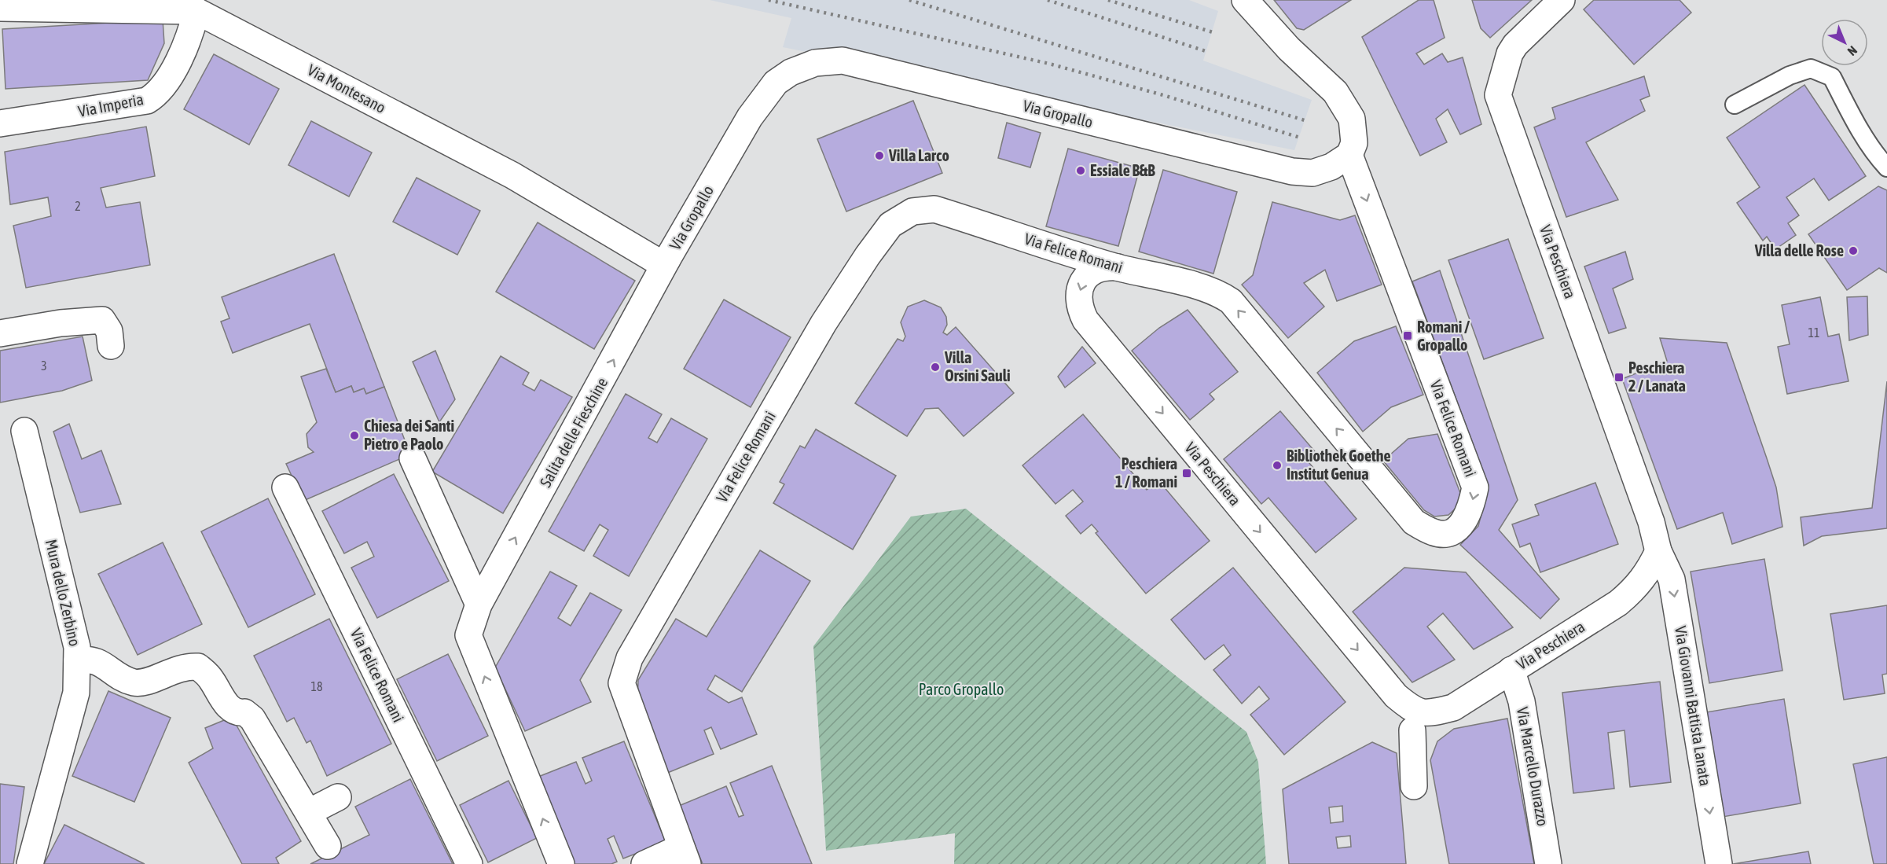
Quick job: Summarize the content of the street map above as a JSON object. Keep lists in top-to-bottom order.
{
  "streets": {
    "street": [
      "Via Montesano",
      "Via Imperia",
      "Via Gropallo",
      "Via Felice Romani",
      "Via Peschiera",
      "Salita delle Fieschine",
      "Mura dello Zerbino",
      "Via Giovanni Battista Lanata",
      "Via Marcello Durazzo"
    ]
  },
  "crossings": [
    ["Via Montesano", "Via Imperia"],
    ["Via Montesano", "Via Gropallo"],
    ["Via Montesano", "Salita delle Fieschine"],
    ["Via Gropallo", "Via Felice Romani"],
    ["Via Gropallo", "Salita delle Fieschine"],
    ["Via Felice Romani", "Via Peschiera"],
    ["Via Peschiera", "Via Giovanni Battista Lanata"],
    ["Via Peschiera", "Via Marcello Durazzo"]
  ],
  "one_way": ["Via Peschiera", "Salita delle Fieschine", "Via Giovanni Battista Lanata"],
  "parks": ["Parco Gropallo"],
  "places": {
    "other": [
      "Villa Larco",
      "Essiale B&B",
      "Villa delle Rose",
      "Villa Orsini Sauli",
      "Chiesa dei Santi Pietro e Paolo",
      "Bibliothek Goethe Institut Genua"
    ],
    "transit": ["Romani / Gropallo", "Peschiera 2 / Lanata", "Peschiera 1 / Romani"]
  },
  "house_numbers": [
    "2",
    "11",
    "3",
    "18"
  ],
  "north": "bottom right"
}
